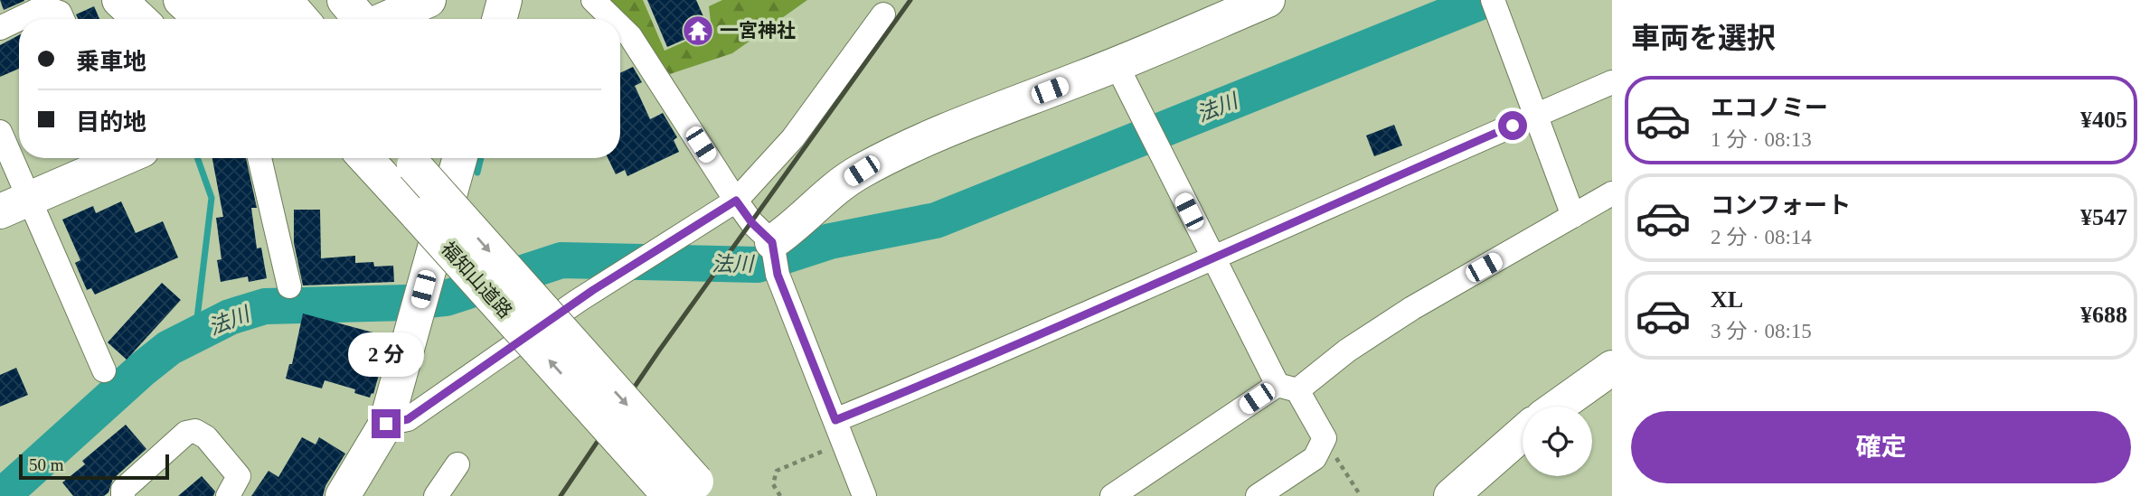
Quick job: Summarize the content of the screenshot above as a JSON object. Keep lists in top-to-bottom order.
{
  "streets": {
    "main road": ["福知山道路"]
  },
  "water": ["法川"],
  "places": {
    "temple": ["一宮神社"]
  },
  "scale_bar": "50 m",
  "page": {
    "heading": "車両を選択",
    "banner": ["乗車地", "目的地"],
    "list": [
      {
        "name": "エコノミー",
        "note": "1 分 · 08:13",
        "value": "¥405"
      },
      {
        "name": "コンフォート",
        "note": "2 分 · 08:14",
        "value": "¥547"
      },
      {
        "name": "XL",
        "note": "3 分 · 08:15",
        "value": "¥688"
      }
    ],
    "bubble": "2 分",
    "buttons": "確定",
    "scale": "50 m"
  }
}
